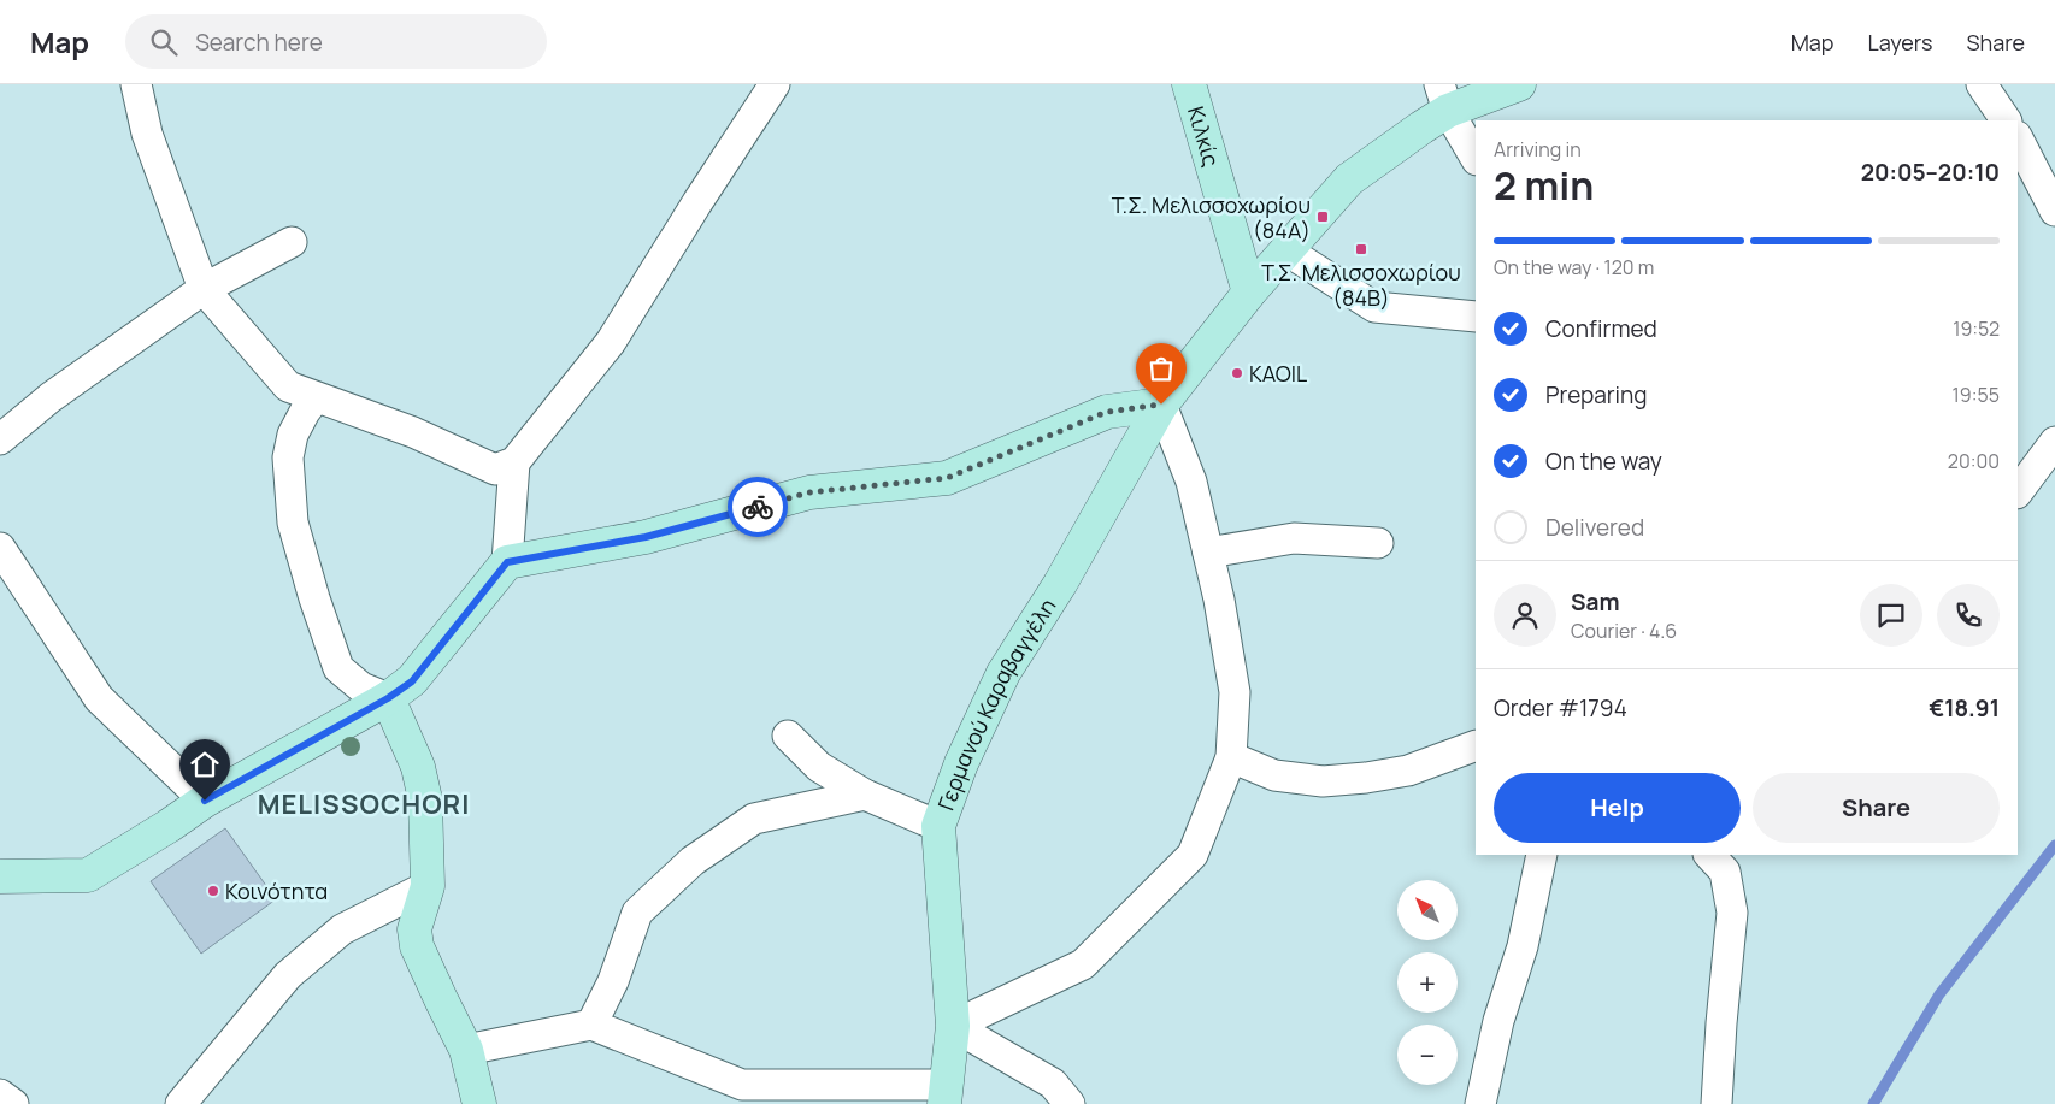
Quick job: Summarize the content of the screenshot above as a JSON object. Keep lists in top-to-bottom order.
{
  "streets": {
    "main road": ["Κιλκίς", "Γερμανού Καραβαγγέλη"]
  },
  "crossings": [
    ["Κιλκίς", "Γερμανού Καραβαγγέλη"]
  ],
  "districts": ["MELISSOCHORI"],
  "places": {
    "transit": ["Τ.Σ. Μελισσοχωρίου (84Α)", "Τ.Σ. Μελισσοχωρίου (84Β)"],
    "other": ["KAOIL", "Κοινότητα"]
  },
  "north": "top left",
  "page": {
    "header": "Map",
    "search": "Search here",
    "nav": ["Map", "Layers", "Share"],
    "heading": ["2 min", "Arriving in", "20:05–20:10"],
    "panel": [
      "Sam",
      "Courier · 4.6",
      "Order #1794",
      "€18.91"
    ],
    "bar": "On the way · 120 m",
    "list": [
      ["Confirmed", "19:52"],
      ["Preparing", "19:55"],
      ["On the way", "20:00"],
      "Delivered"
    ],
    "buttons": ["Help", "Share"],
    "map_buttons": ["+", "−"]
  }
}
